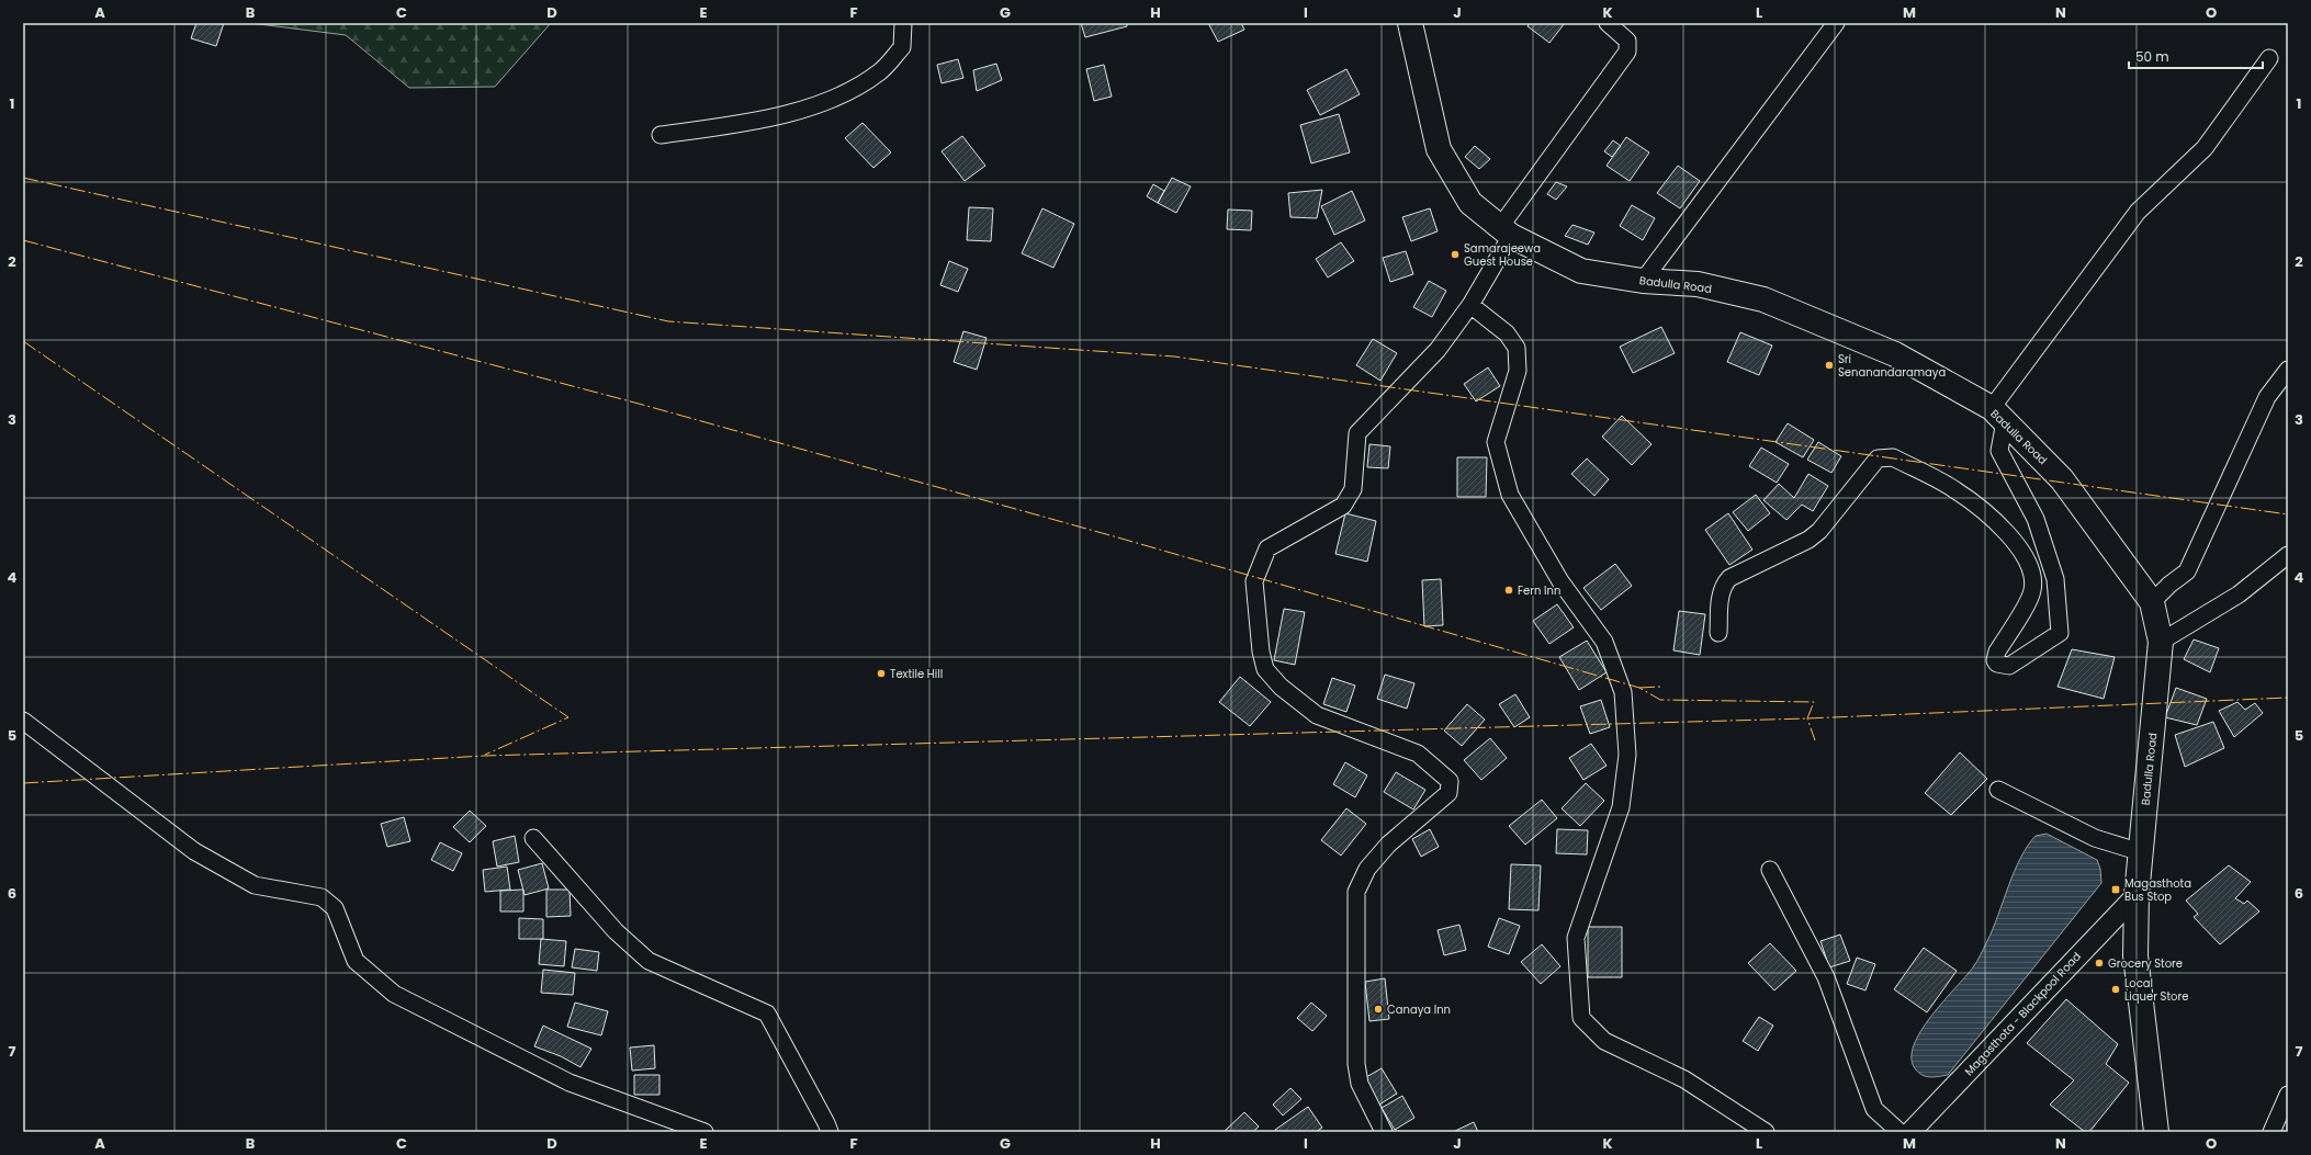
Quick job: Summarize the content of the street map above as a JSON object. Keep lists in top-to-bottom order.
{
  "streets": {
    "highway": ["Badulla Road"],
    "street": ["Magasthota - Blackpool Road"]
  },
  "crossings": [
    ["Badulla Road", "Magasthota - Blackpool Road"]
  ],
  "places": {
    "other": [
      "Samarajeewa Guest House",
      "Sri Senanandaramaya",
      "Fern Inn",
      "Textile Hill",
      "Grocery Store",
      "Local Liquer Store",
      "Canaya Inn"
    ],
    "transit": ["Magasthota Bus Stop"]
  },
  "scale_bar": "50 m",
  "grid": {
    "columns": [
      "A",
      "B",
      "C",
      "D",
      "E",
      "F",
      "G",
      "H",
      "I",
      "J",
      "K",
      "L",
      "M",
      "N",
      "O"
    ],
    "rows": [
      "1",
      "2",
      "3",
      "4",
      "5",
      "6",
      "7"
    ]
  }
}
